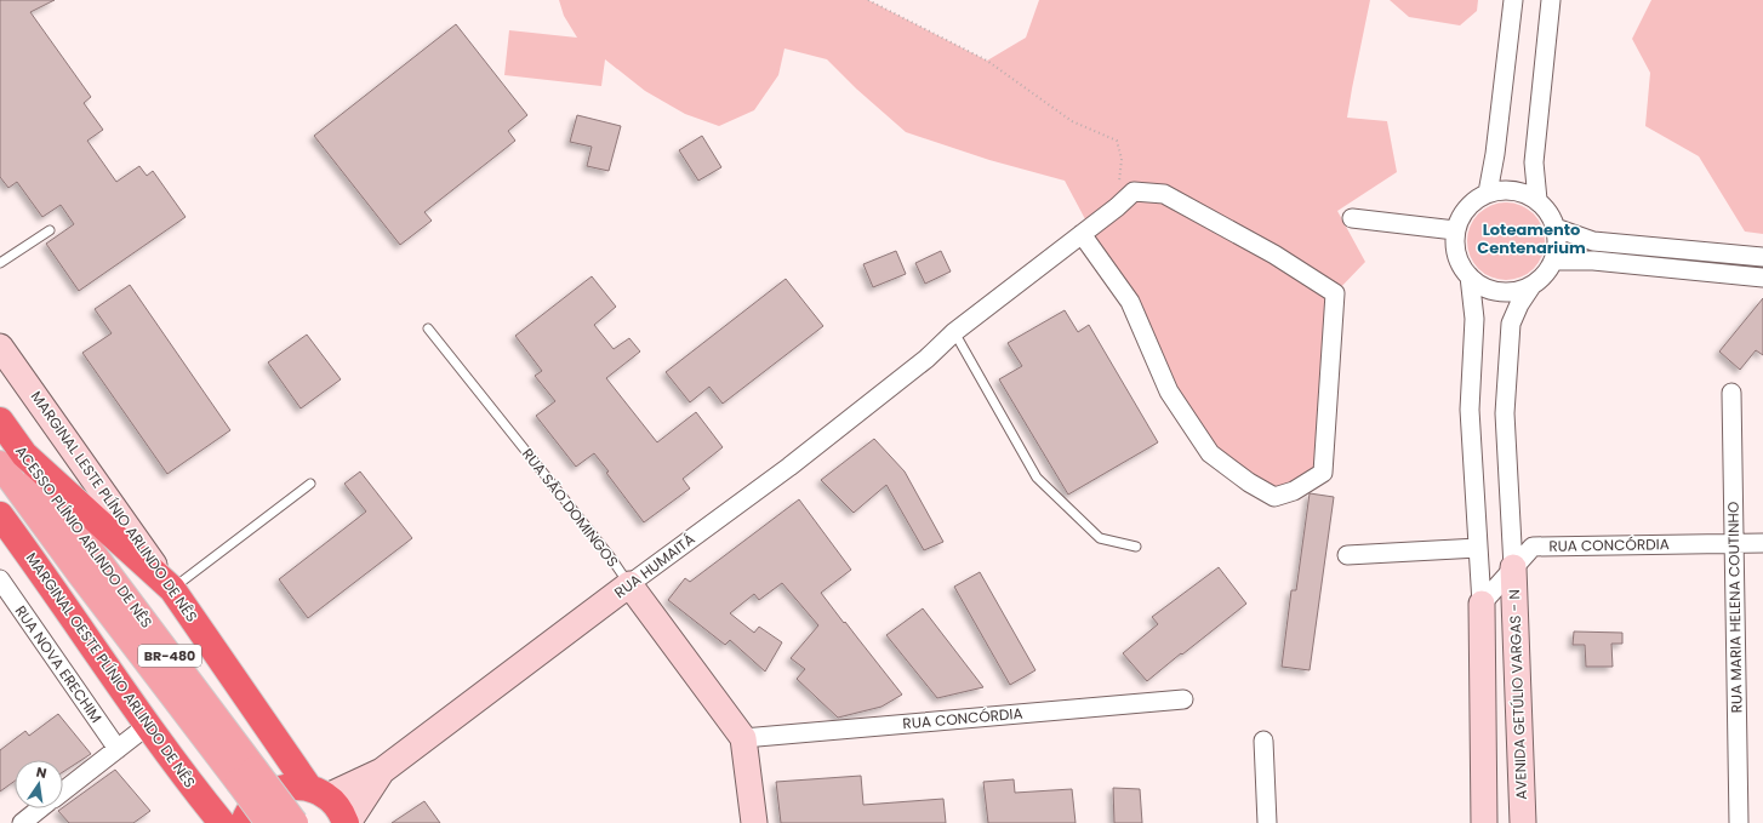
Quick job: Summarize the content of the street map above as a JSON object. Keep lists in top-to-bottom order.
{
  "streets": {
    "highway": [
      "MARGINAL LESTE PLÍNIO ARLINDO DE NÊS",
      "ACESSO PLÍNIO ARLINDO DE NÊS",
      "BR-480",
      "MARGINAL OESTE PLÍNIO ARLINDO DE NÊS"
    ],
    "street": [
      "RUA SÃO DOMINGOS",
      "RUA CONCÓRDIA",
      "RUA HUMAITÁ",
      "RUA MARIA HELENA COUTINHO",
      "RUA NOVA ERECHIM",
      "AVENIDA GETÚLIO VARGAS - N"
    ]
  },
  "crossings": [
    ["MARGINAL LESTE PLÍNIO ARLINDO DE NÊS", "RUA HUMAITÁ"],
    ["RUA SÃO DOMINGOS", "RUA CONCÓRDIA"],
    ["RUA SÃO DOMINGOS", "RUA HUMAITÁ"],
    ["RUA CONCÓRDIA", "RUA MARIA HELENA COUTINHO"],
    ["RUA CONCÓRDIA", "AVENIDA GETÚLIO VARGAS - N"]
  ],
  "districts": ["Loteamento Centenarium"],
  "north": "top"
}
